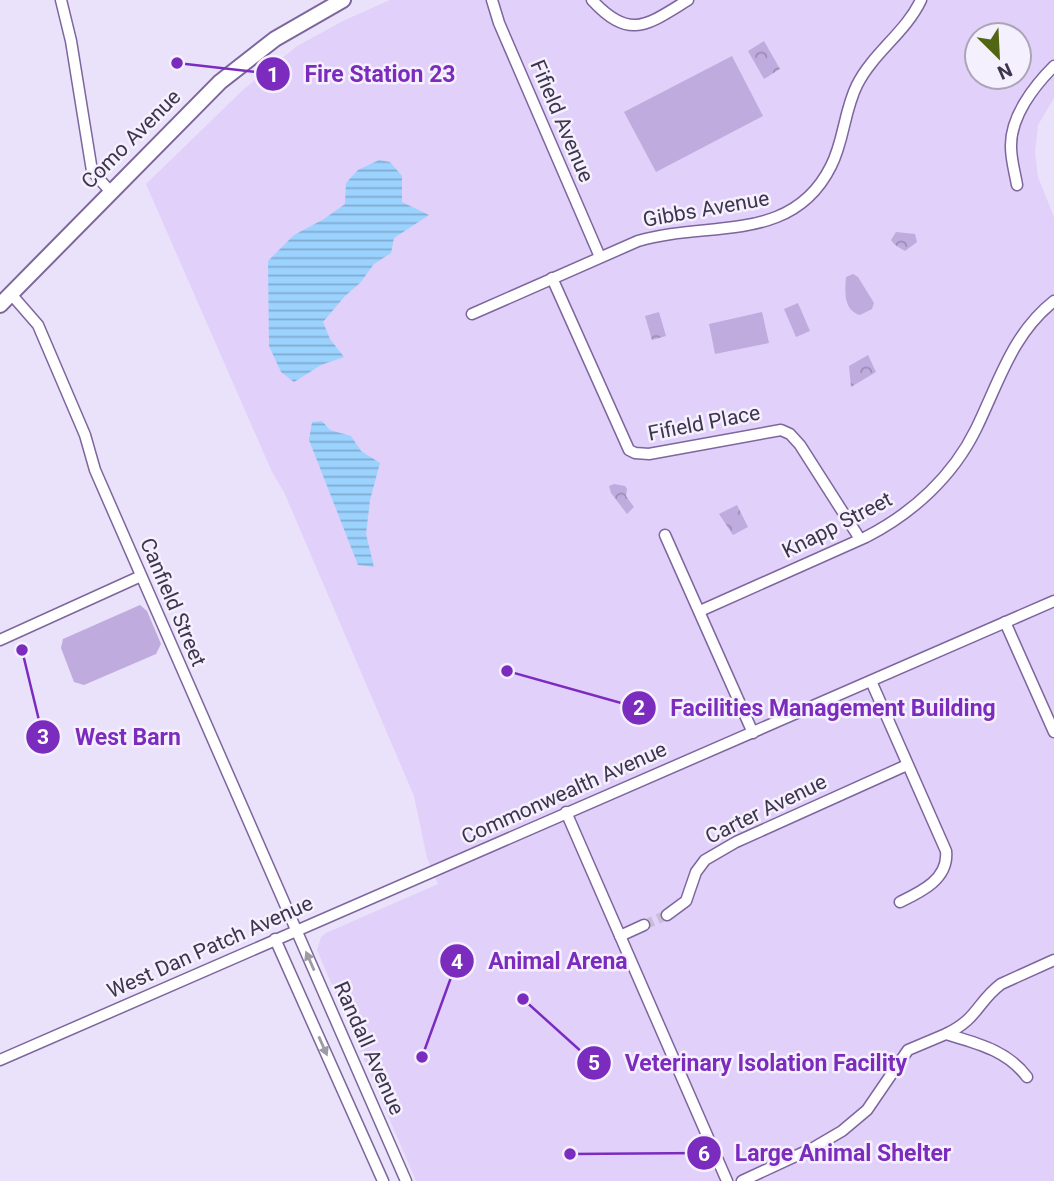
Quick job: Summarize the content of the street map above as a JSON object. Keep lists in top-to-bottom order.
{
  "streets": {
    "main road": ["Como Avenue"],
    "street": [
      "Fifield Avenue",
      "Gibbs Avenue",
      "Fifield Place",
      "Knapp Street",
      "Canfield Street",
      "Commonwealth Avenue",
      "Carter Avenue",
      "West Dan Patch Avenue",
      "Randall Avenue"
    ]
  },
  "crossings": [
    ["Fifield Avenue", "Gibbs Avenue"],
    ["Como Avenue", "Canfield Street"],
    ["Gibbs Avenue", "Fifield Place"],
    ["Fifield Place", "Knapp Street"],
    ["Canfield Street", "West Dan Patch Avenue"],
    ["Canfield Street", "Randall Avenue"],
    ["Commonwealth Avenue", "West Dan Patch Avenue"],
    ["West Dan Patch Avenue", "Randall Avenue"]
  ],
  "places": [
    "Fire Station 23",
    "West Barn",
    "Facilities Management Building",
    "Veterinary Isolation Facility",
    "Animal Arena",
    "Large Animal Shelter"
  ],
  "north": "bottom right"
}
